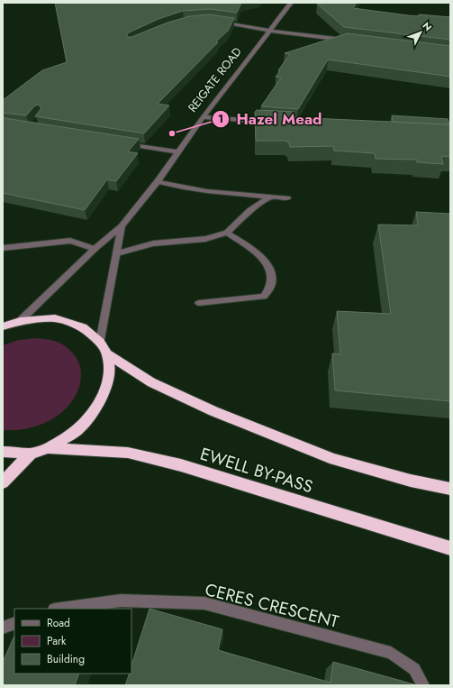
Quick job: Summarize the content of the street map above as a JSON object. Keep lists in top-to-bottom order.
{
  "streets": {
    "highway": ["EWELL BY-PASS"],
    "street": ["REIGATE ROAD", "CERES CRESCENT"]
  },
  "crossings": [
    ["REIGATE ROAD", "EWELL BY-PASS"]
  ],
  "places": ["Hazel Mead"],
  "legend": ["Road", "Park", "Building"],
  "north": "top right"
}
